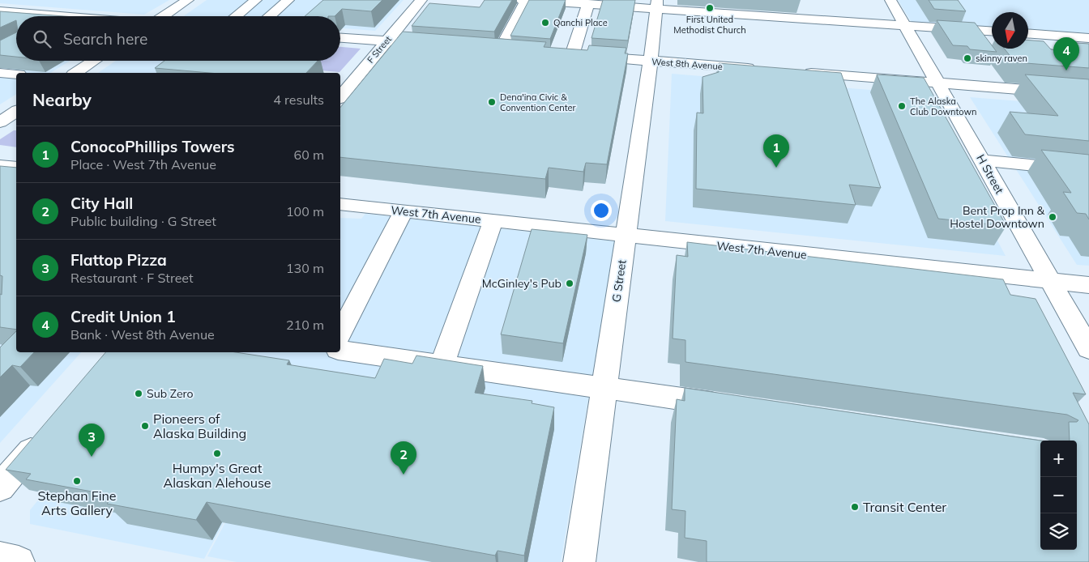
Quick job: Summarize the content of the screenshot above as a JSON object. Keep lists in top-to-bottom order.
{
  "streets": {
    "street": [
      "F Street",
      "West 8th Avenue",
      "H Street",
      "West 7th Avenue",
      "G Street"
    ]
  },
  "crossings": [
    ["West 8th Avenue", "G Street"],
    ["H Street", "West 7th Avenue"],
    ["West 7th Avenue", "G Street"]
  ],
  "places": [
    "First United Methodist Church",
    "Qanchi Place",
    "skinny raven",
    "Dena'ina Civic & Convention Center",
    "The Alaska Club Downtown",
    "Bent Prop Inn & Hostel Downtown",
    "McGinley's Pub",
    "Sub Zero",
    "Pioneers of Alaska Building",
    "Humpy's Great Alaskan Alehouse",
    "Stephan Fine Arts Gallery",
    "Transit Center"
  ],
  "north": "bottom",
  "page": {
    "search": "Search here",
    "pins": [
      "4",
      "1",
      "3",
      "2"
    ],
    "heading": ["Nearby", "4 results"],
    "list": [
      {
        "mark": "1",
        "name": "ConocoPhillips Towers",
        "note": "Place · West 7th Avenue",
        "value": "60 m"
      },
      {
        "mark": "2",
        "name": "City Hall",
        "note": "Public building · G Street",
        "value": "100 m"
      },
      {
        "mark": "3",
        "name": "Flattop Pizza",
        "note": "Restaurant · F Street",
        "value": "130 m"
      },
      {
        "mark": "4",
        "name": "Credit Union 1",
        "note": "Bank · West 8th Avenue",
        "value": "210 m"
      }
    ],
    "map_buttons": ["+", "−"]
  }
}
